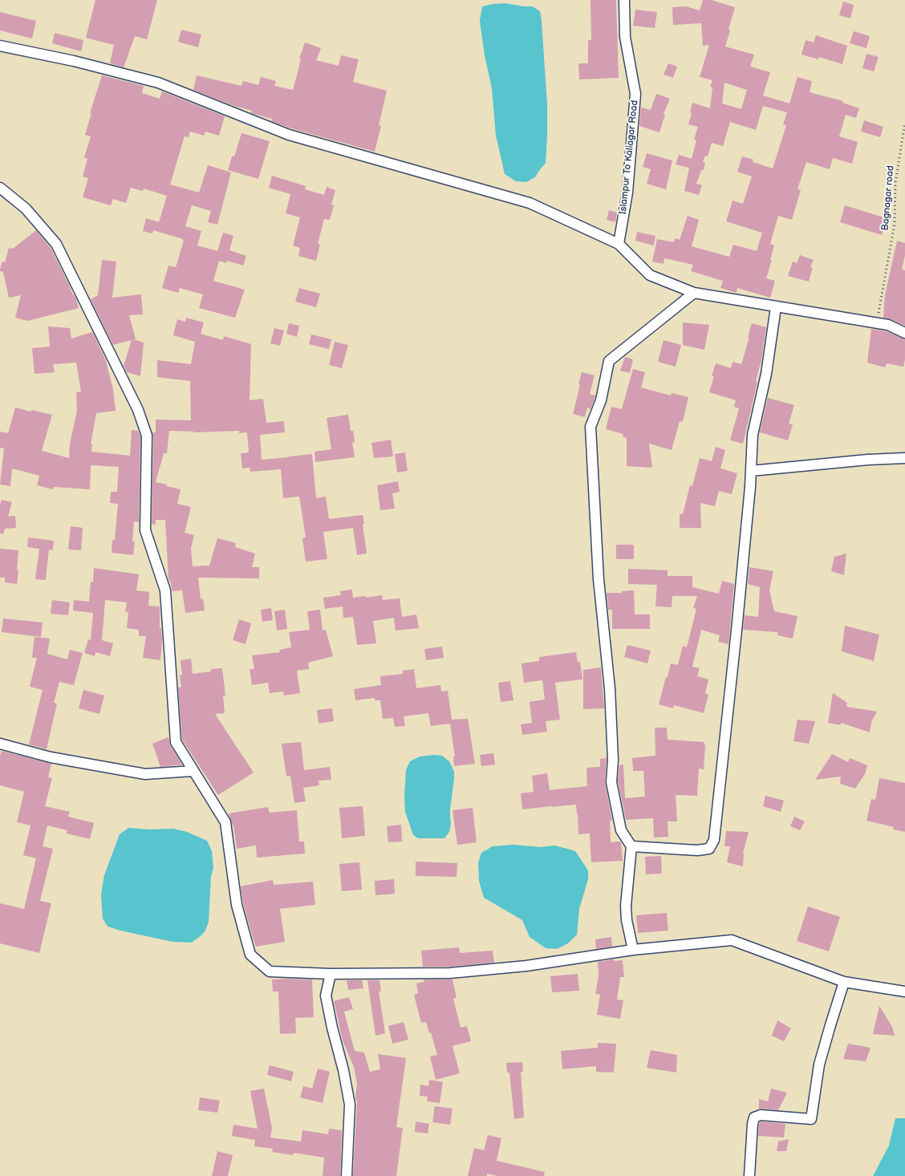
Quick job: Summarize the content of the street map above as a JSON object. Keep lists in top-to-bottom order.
{
  "streets": {
    "street": ["Islampur To Kaliagar Road"],
    "path": ["Bagnagar road"]
  }
}
